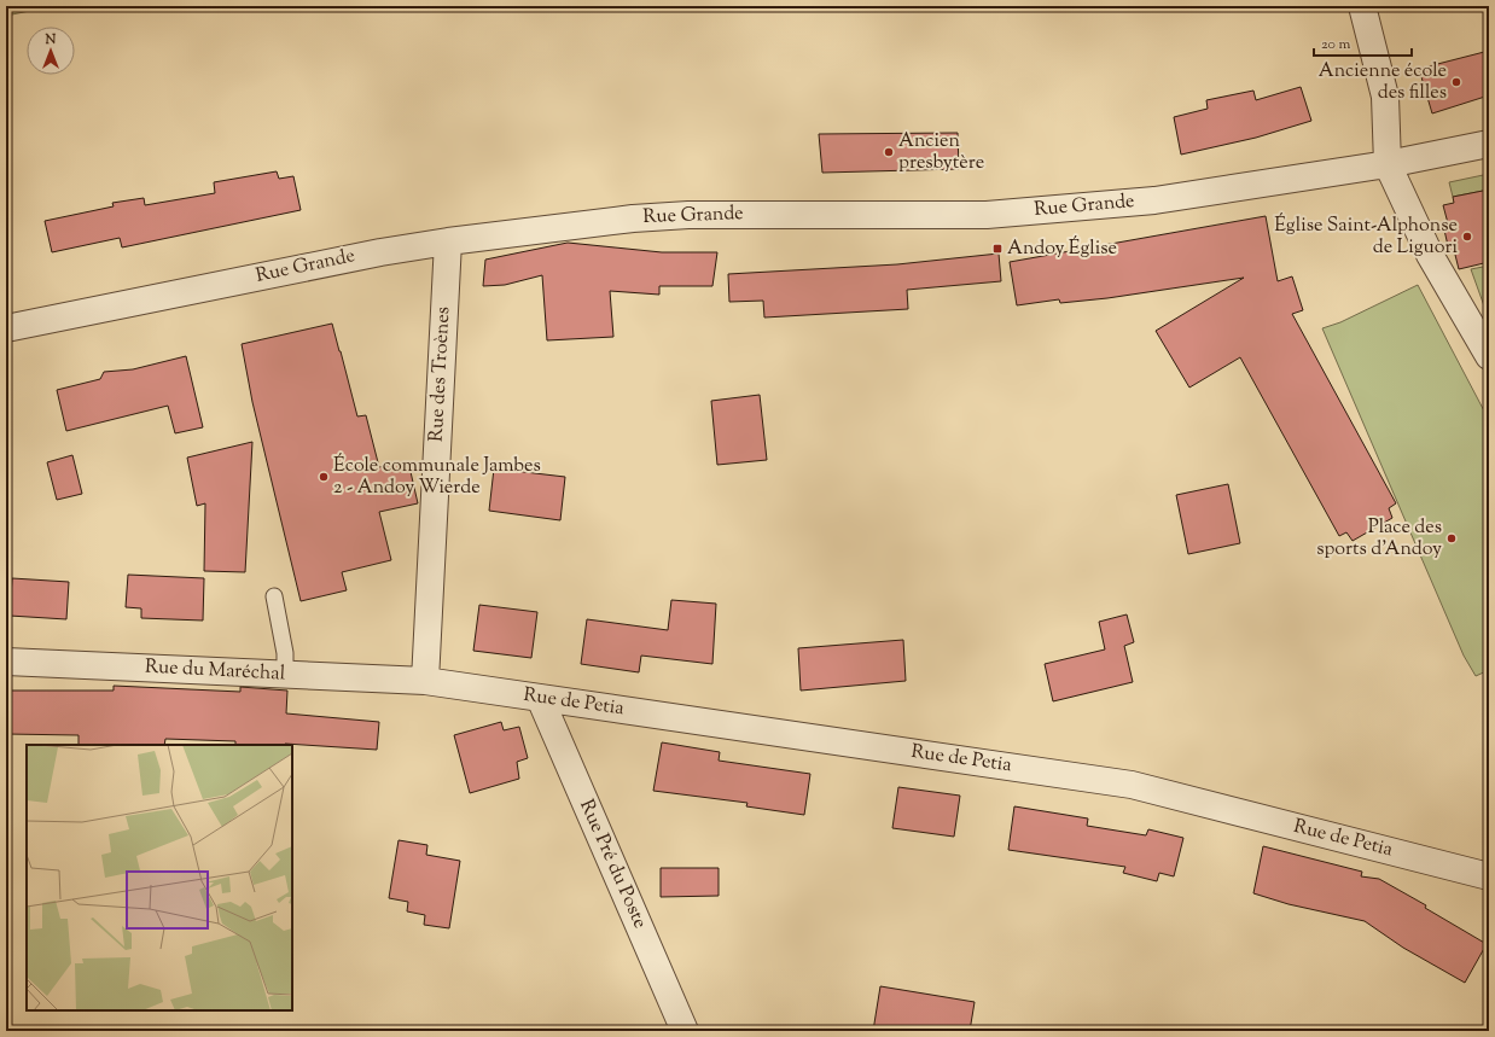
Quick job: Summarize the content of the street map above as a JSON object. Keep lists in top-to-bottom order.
{
  "streets": {
    "street": [
      "Rue Grande",
      "Rue des Troènes",
      "Rue du Maréchal",
      "Rue de Petia",
      "Rue Pré du Poste"
    ]
  },
  "crossings": [
    ["Rue Grande", "Rue des Troènes"],
    ["Rue des Troènes", "Rue du Maréchal"],
    ["Rue des Troènes", "Rue de Petia"],
    ["Rue du Maréchal", "Rue de Petia"],
    ["Rue de Petia", "Rue Pré du Poste"]
  ],
  "places": {
    "other": [
      "Ancienne école des filles",
      "Ancien presbytère",
      "Église Saint-Alphonse de Liguori",
      "École communale Jambes 2 - Andoy Wierde",
      "Place des sports d'Andoy"
    ],
    "transit": ["Andoy Église"]
  },
  "scale_bar": "20 m",
  "north": "top"
}
